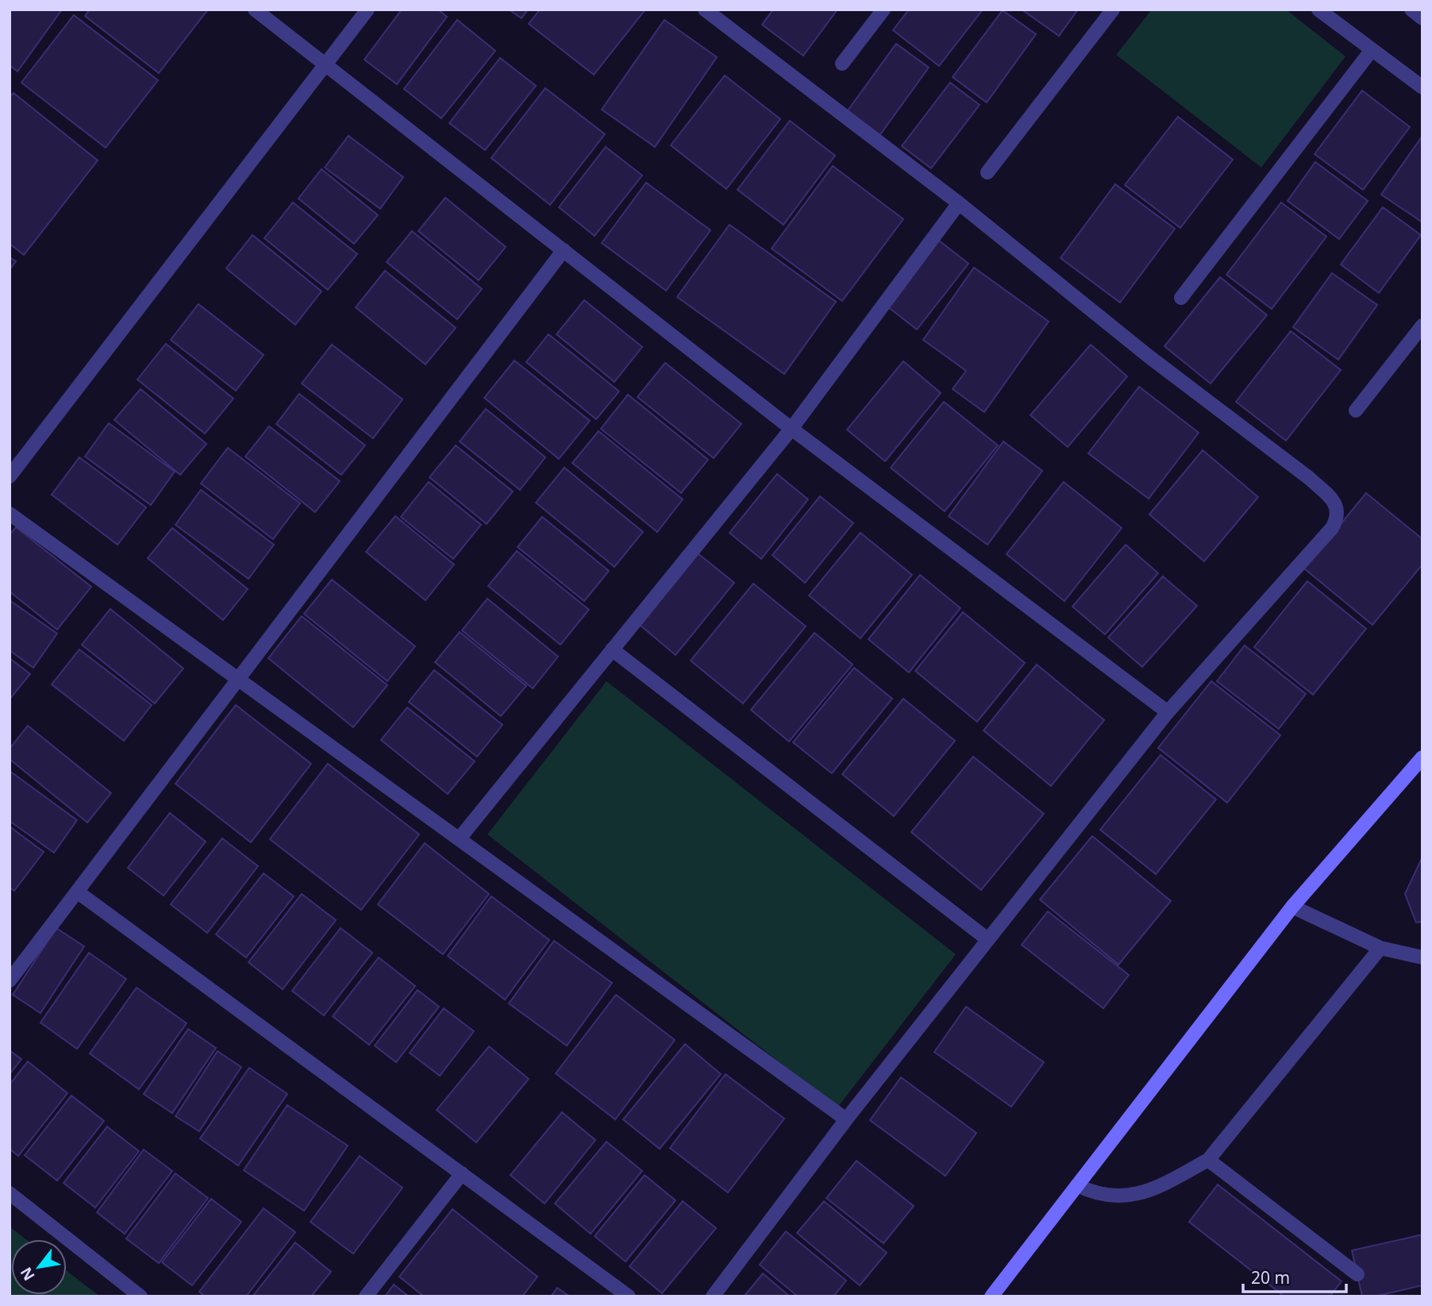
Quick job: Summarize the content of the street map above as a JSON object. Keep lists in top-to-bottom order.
{
  "scale_bar": "20 m",
  "north": "bottom left"
}
